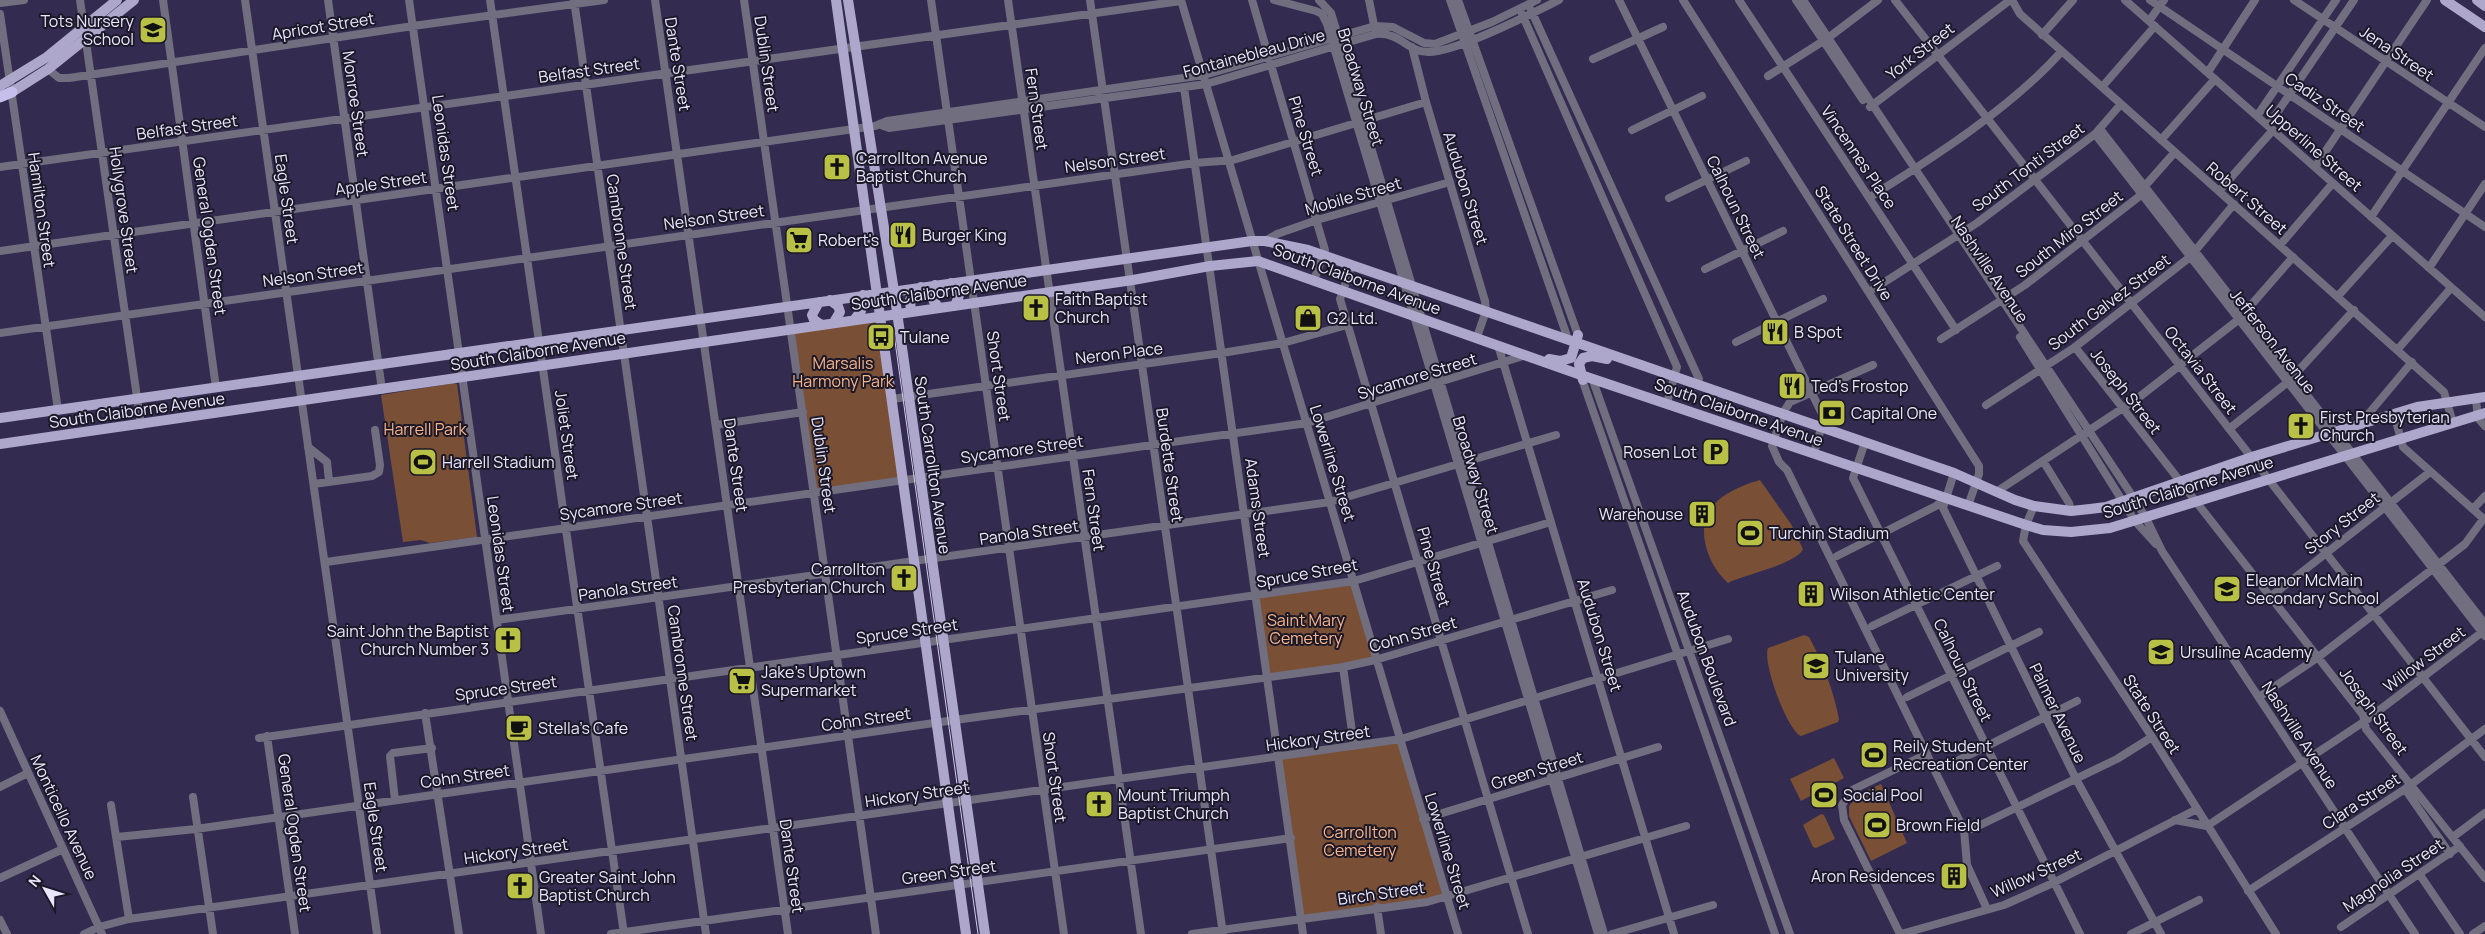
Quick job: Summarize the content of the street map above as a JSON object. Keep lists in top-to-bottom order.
{
  "streets": {
    "main road": ["South Claiborne Avenue", "South Carrollton Avenue"],
    "street": [
      "Apricot Street",
      "York Street",
      "Fontainebleau Drive",
      "Jena Street",
      "Dante Street",
      "Dublin Street",
      "Belfast Street",
      "Broadway Street",
      "Cadiz Street",
      "Monroe Street",
      "Fern Street",
      "Pine Street",
      "Upperline Street",
      "Leonidas Street",
      "Vincennes Place",
      "Nelson Street",
      "South Tonti Street",
      "Apple Street",
      "Audubon Street",
      "Mobile Street",
      "Robert Street",
      "Eagle Street",
      "Calhoun Street",
      "Hamilton Street",
      "Hollygrove Street",
      "South Miro Street",
      "General Ogden Street",
      "Cambronne Street",
      "State Street Drive",
      "Nashville Avenue",
      "South Galvez Street",
      "Jefferson Avenue",
      "Neron Place",
      "Octavia Street",
      "Short Street",
      "Sycamore Street",
      "Joseph Street",
      "Joliet Street",
      "Lowerline Street",
      "Burdette Street",
      "Adams Street",
      "Story Street",
      "Panola Street",
      "Spruce Street",
      "Cohn Street",
      "Audubon Boulevard",
      "Willow Street",
      "Palmer Avenue",
      "State Street",
      "Hickory Street",
      "Green Street",
      "Clara Street",
      "Monticello Avenue",
      "Magnolia Street",
      "Birch Street"
    ]
  },
  "crossings": [
    ["Apricot Street", "Monroe Street"],
    ["Apricot Street", "Leonidas Street"],
    ["Apricot Street", "Eagle Street"],
    ["Apricot Street", "Hollygrove Street"],
    ["Apricot Street", "General Ogden Street"],
    ["Apricot Street", "Cambronne Street"],
    ["Apricot Street", "Joliet Street"],
    ["York Street", "Robert Street"],
    ["York Street", "Nashville Avenue"],
    ["York Street", "Octavia Street"],
    ["Fontainebleau Drive", "Broadway Street"],
    ["Fontainebleau Drive", "Fern Street"],
    ["Fontainebleau Drive", "Pine Street"],
    ["Fontainebleau Drive", "Apple Street"],
    ["Fontainebleau Drive", "Audubon Street"],
    ["Fontainebleau Drive", "Short Street"],
    ["Fontainebleau Drive", "Lowerline Street"],
    ["Fontainebleau Drive", "South Carrollton Avenue"],
    ["Fontainebleau Drive", "Burdette Street"],
    ["Fontainebleau Drive", "Adams Street"],
    ["Dante Street", "Belfast Street"],
    ["Dante Street", "Nelson Street"],
    ["Dante Street", "Apple Street"],
    ["Dante Street", "South Claiborne Avenue"],
    ["Dante Street", "Sycamore Street"],
    ["Dante Street", "Panola Street"],
    ["Dante Street", "Spruce Street"],
    ["Dante Street", "Cohn Street"],
    ["Dante Street", "Hickory Street"],
    ["Dante Street", "Green Street"],
    ["Dublin Street", "Belfast Street"],
    ["Dublin Street", "Nelson Street"],
    ["Dublin Street", "Apple Street"],
    ["Dublin Street", "South Claiborne Avenue"],
    ["Dublin Street", "Sycamore Street"],
    ["Dublin Street", "Panola Street"],
    ["Dublin Street", "Spruce Street"],
    ["Dublin Street", "Cohn Street"],
    ["Dublin Street", "Hickory Street"],
    ["Dublin Street", "Green Street"],
    ["Belfast Street", "Monroe Street"],
    ["Belfast Street", "Fern Street"],
    ["Belfast Street", "Leonidas Street"],
    ["Belfast Street", "Eagle Street"],
    ["Belfast Street", "Hamilton Street"],
    ["Belfast Street", "Hollygrove Street"],
    ["Belfast Street", "General Ogden Street"],
    ["Belfast Street", "Cambronne Street"],
    ["Belfast Street", "Short Street"],
    ["Belfast Street", "Joliet Street"],
    ["Belfast Street", "Lowerline Street"],
    ["Belfast Street", "South Carrollton Avenue"],
    ["Belfast Street", "Burdette Street"],
    ["Broadway Street", "Nelson Street"],
    ["Broadway Street", "Mobile Street"],
    ["Broadway Street", "South Claiborne Avenue"],
    ["Broadway Street", "Sycamore Street"],
    ["Broadway Street", "Panola Street"],
    ["Broadway Street", "Spruce Street"],
    ["Broadway Street", "Cohn Street"],
    ["Broadway Street", "Hickory Street"],
    ["Broadway Street", "Green Street"],
    ["Broadway Street", "Birch Street"],
    ["Monroe Street", "Nelson Street"],
    ["Monroe Street", "Apple Street"],
    ["Monroe Street", "South Claiborne Avenue"],
    ["Fern Street", "Nelson Street"],
    ["Fern Street", "South Claiborne Avenue"],
    ["Fern Street", "Neron Place"],
    ["Fern Street", "Sycamore Street"],
    ["Fern Street", "Panola Street"],
    ["Fern Street", "Spruce Street"],
    ["Fern Street", "Cohn Street"],
    ["Fern Street", "Hickory Street"],
    ["Fern Street", "Green Street"],
    ["Pine Street", "Nelson Street"],
    ["Pine Street", "Mobile Street"],
    ["Pine Street", "South Claiborne Avenue"],
    ["Pine Street", "Neron Place"],
    ["Pine Street", "Sycamore Street"],
    ["Pine Street", "Panola Street"],
    ["Pine Street", "Spruce Street"],
    ["Pine Street", "Cohn Street"],
    ["Pine Street", "Hickory Street"],
    ["Pine Street", "Green Street"],
    ["Pine Street", "Birch Street"],
    ["Leonidas Street", "Nelson Street"],
    ["Leonidas Street", "Apple Street"],
    ["Leonidas Street", "South Claiborne Avenue"],
    ["Leonidas Street", "Sycamore Street"],
    ["Leonidas Street", "Panola Street"],
    ["Leonidas Street", "Spruce Street"],
    ["Leonidas Street", "Cohn Street"],
    ["Leonidas Street", "Hickory Street"],
    ["Vincennes Place", "South Tonti Street"],
    ["Vincennes Place", "South Miro Street"],
    ["Nelson Street", "Audubon Street"],
    ["Nelson Street", "Eagle Street"],
    ["Nelson Street", "Hamilton Street"],
    ["Nelson Street", "Hollygrove Street"],
    ["Nelson Street", "General Ogden Street"],
    ["Nelson Street", "Cambronne Street"],
    ["Nelson Street", "Short Street"],
    ["Nelson Street", "Joliet Street"],
    ["Nelson Street", "Lowerline Street"],
    ["Nelson Street", "South Carrollton Avenue"],
    ["Nelson Street", "Burdette Street"],
    ["Nelson Street", "Adams Street"],
    ["South Tonti Street", "Robert Street"],
    ["South Tonti Street", "State Street Drive"],
    ["South Tonti Street", "Nashville Avenue"],
    ["South Tonti Street", "Jefferson Avenue"],
    ["South Tonti Street", "Octavia Street"],
    ["Apple Street", "Eagle Street"],
    ["Apple Street", "Hamilton Street"],
    ["Apple Street", "Hollygrove Street"],
    ["Apple Street", "General Ogden Street"],
    ["Apple Street", "Cambronne Street"],
    ["Apple Street", "Joliet Street"],
    ["Apple Street", "South Carrollton Avenue"],
    ["Audubon Street", "Mobile Street"],
    ["Audubon Street", "South Claiborne Avenue"],
    ["Audubon Street", "Sycamore Street"],
    ["Audubon Street", "Panola Street"],
    ["Audubon Street", "Spruce Street"],
    ["Audubon Street", "Cohn Street"],
    ["Audubon Street", "Hickory Street"],
    ["Audubon Street", "Green Street"],
    ["Audubon Street", "Birch Street"],
    ["Mobile Street", "South Claiborne Avenue"],
    ["Robert Street", "South Miro Street"],
    ["Robert Street", "South Claiborne Avenue"],
    ["Robert Street", "South Galvez Street"],
    ["Eagle Street", "South Claiborne Avenue"],
    ["Eagle Street", "Sycamore Street"],
    ["Eagle Street", "Spruce Street"],
    ["Eagle Street", "Cohn Street"],
    ["Eagle Street", "Hickory Street"],
    ["Calhoun Street", "South Claiborne Avenue"],
    ["Calhoun Street", "Willow Street"],
    ["Hamilton Street", "South Claiborne Avenue"],
    ["Hollygrove Street", "South Claiborne Avenue"],
    ["South Miro Street", "Nashville Avenue"],
    ["South Miro Street", "Jefferson Avenue"],
    ["South Miro Street", "Octavia Street"],
    ["General Ogden Street", "South Claiborne Avenue"],
    ["General Ogden Street", "Spruce Street"],
    ["General Ogden Street", "Cohn Street"],
    ["General Ogden Street", "Hickory Street"],
    ["Cambronne Street", "South Claiborne Avenue"],
    ["Cambronne Street", "Sycamore Street"],
    ["Cambronne Street", "Panola Street"],
    ["Cambronne Street", "Spruce Street"],
    ["Cambronne Street", "Cohn Street"],
    ["Cambronne Street", "Hickory Street"],
    ["Cambronne Street", "Green Street"],
    ["State Street Drive", "South Claiborne Avenue"],
    ["Nashville Avenue", "South Claiborne Avenue"],
    ["Nashville Avenue", "South Galvez Street"],
    ["Nashville Avenue", "Willow Street"],
    ["Nashville Avenue", "Clara Street"],
    ["Nashville Avenue", "Magnolia Street"],
    ["South Claiborne Avenue", "Jefferson Avenue"],
    ["South Claiborne Avenue", "Octavia Street"],
    ["South Claiborne Avenue", "Short Street"],
    ["South Claiborne Avenue", "Sycamore Street"],
    ["South Claiborne Avenue", "Joseph Street"],
    ["South Claiborne Avenue", "Joliet Street"],
    ["South Claiborne Avenue", "Lowerline Street"],
    ["South Claiborne Avenue", "South Carrollton Avenue"],
    ["South Claiborne Avenue", "Burdette Street"],
    ["South Claiborne Avenue", "Adams Street"],
    ["South Claiborne Avenue", "Audubon Boulevard"],
    ["South Claiborne Avenue", "Palmer Avenue"],
    ["South Claiborne Avenue", "State Street"],
    ["South Galvez Street", "Jefferson Avenue"],
    ["South Galvez Street", "Octavia Street"],
    ["South Galvez Street", "Joseph Street"],
    ["Jefferson Avenue", "Story Street"],
    ["Jefferson Avenue", "Willow Street"],
    ["Neron Place", "Short Street"],
    ["Neron Place", "Lowerline Street"],
    ["Neron Place", "South Carrollton Avenue"],
    ["Neron Place", "Burdette Street"],
    ["Neron Place", "Adams Street"],
    ["Octavia Street", "Story Street"],
    ["Octavia Street", "Willow Street"],
    ["Octavia Street", "Clara Street"],
    ["Short Street", "Sycamore Street"],
    ["Short Street", "Panola Street"],
    ["Short Street", "Spruce Street"],
    ["Short Street", "Cohn Street"],
    ["Short Street", "Hickory Street"],
    ["Short Street", "Green Street"],
    ["Sycamore Street", "Joliet Street"],
    ["Sycamore Street", "Lowerline Street"],
    ["Sycamore Street", "South Carrollton Avenue"],
    ["Sycamore Street", "Burdette Street"],
    ["Sycamore Street", "Adams Street"],
    ["Joseph Street", "Story Street"],
    ["Joseph Street", "Willow Street"],
    ["Joseph Street", "Clara Street"],
    ["Joseph Street", "Magnolia Street"],
    ["Joliet Street", "Panola Street"],
    ["Joliet Street", "Spruce Street"],
    ["Joliet Street", "Cohn Street"],
    ["Joliet Street", "Hickory Street"],
    ["Joliet Street", "Green Street"],
    ["Lowerline Street", "Panola Street"],
    ["Lowerline Street", "Spruce Street"],
    ["Lowerline Street", "Cohn Street"],
    ["Lowerline Street", "Hickory Street"],
    ["Lowerline Street", "Green Street"],
    ["Lowerline Street", "Birch Street"],
    ["South Carrollton Avenue", "Panola Street"],
    ["South Carrollton Avenue", "Spruce Street"],
    ["South Carrollton Avenue", "Cohn Street"],
    ["South Carrollton Avenue", "Hickory Street"],
    ["South Carrollton Avenue", "Green Street"],
    ["Burdette Street", "Panola Street"],
    ["Burdette Street", "Spruce Street"],
    ["Burdette Street", "Cohn Street"],
    ["Burdette Street", "Hickory Street"],
    ["Burdette Street", "Green Street"],
    ["Burdette Street", "Birch Street"],
    ["Adams Street", "Panola Street"],
    ["Adams Street", "Spruce Street"],
    ["Adams Street", "Cohn Street"],
    ["Adams Street", "Hickory Street"],
    ["Adams Street", "Green Street"],
    ["Adams Street", "Birch Street"],
    ["Audubon Boulevard", "Hickory Street"],
    ["Willow Street", "Palmer Avenue"],
    ["Willow Street", "State Street"],
    ["State Street", "Clara Street"],
    ["Hickory Street", "Monticello Avenue"]
  ],
  "parks": [
    "Marsalis Harmony Park",
    "Harrell Park",
    "Saint Mary Cemetery",
    "Carrollton Cemetery"
  ],
  "places": {
    "school or university": [
      "Tots Nursery School",
      "Eleanor McMain Secondary School",
      "Ursuline Academy",
      "Tulane University"
    ],
    "church": [
      "Carrollton Avenue Baptist Church",
      "Faith Baptist Church",
      "First Presbyterian Church",
      "Carrollton Presbyterian Church",
      "Saint John the Baptist Church Number 3",
      "Mount Triumph Baptist Church",
      "Greater Saint John Baptist Church"
    ],
    "restaurant": ["Burger King", "B Spot", "Ted's Frostop"],
    "supermarket": ["Robert's", "Jake's Uptown Supermarket"],
    "shop": ["G2 Ltd."],
    "bus stop": ["Tulane"],
    "bank": ["Capital One"],
    "parking": ["Rosen Lot"],
    "sports": [
      "Harrell Stadium",
      "Turchin Stadium",
      "Reily Student Recreation Center",
      "Social Pool",
      "Brown Field"
    ],
    "building": ["Warehouse", "Wilson Athletic Center", "Aron Residences"],
    "cafe": ["Stella's Cafe"]
  },
  "north": "top left"
}
